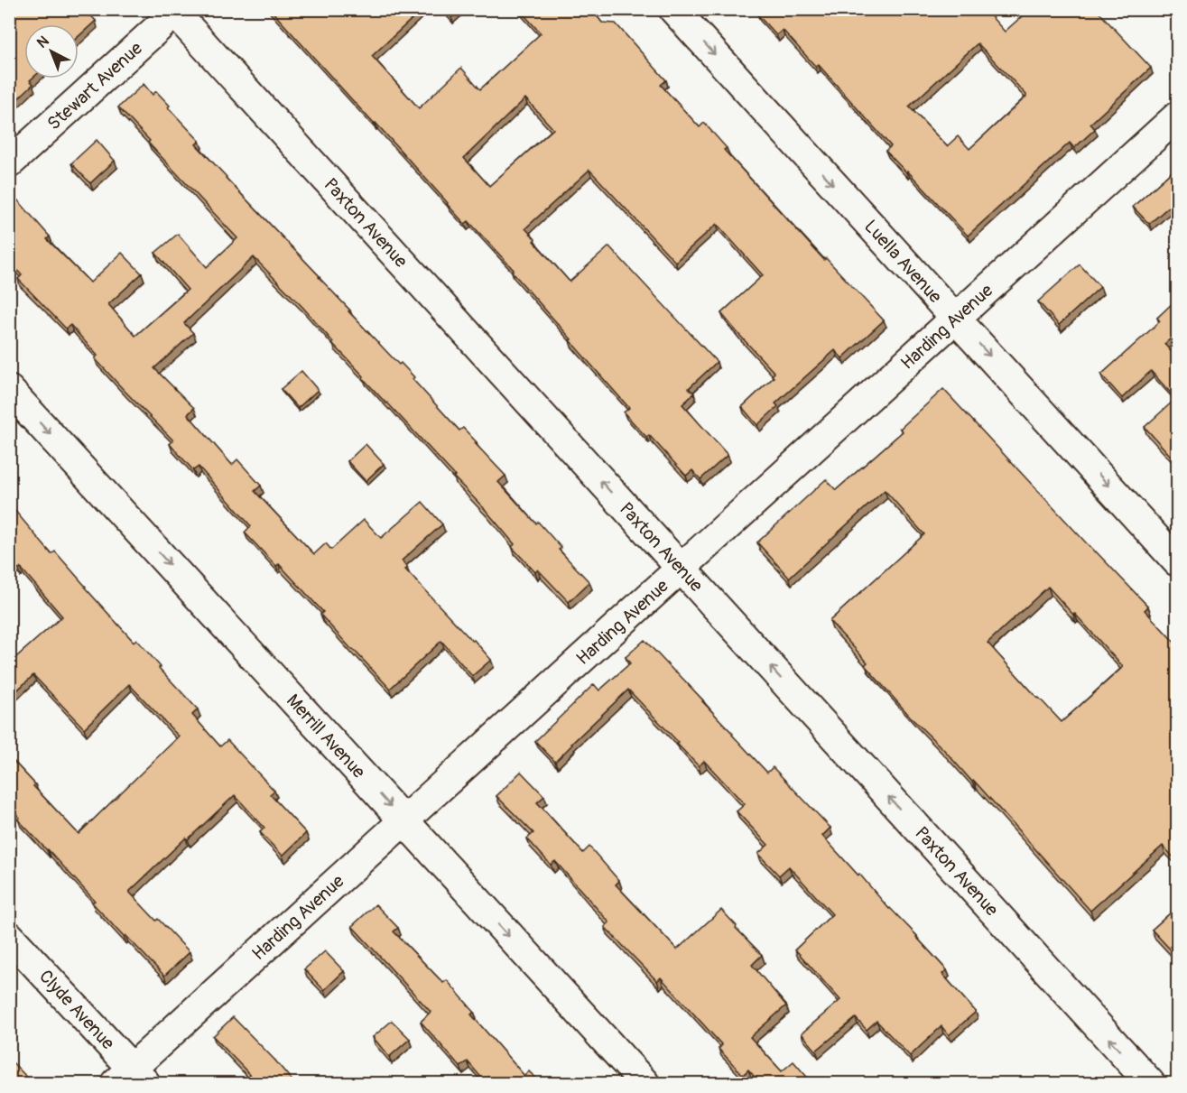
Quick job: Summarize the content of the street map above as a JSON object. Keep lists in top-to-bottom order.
{
  "streets": {
    "street": [
      "Stewart Avenue",
      "Paxton Avenue",
      "Luella Avenue",
      "Harding Avenue",
      "Merrill Avenue",
      "Clyde Avenue"
    ]
  },
  "crossings": [
    ["Stewart Avenue", "Paxton Avenue"],
    ["Paxton Avenue", "Harding Avenue"],
    ["Luella Avenue", "Harding Avenue"],
    ["Harding Avenue", "Merrill Avenue"],
    ["Harding Avenue", "Clyde Avenue"]
  ],
  "one_way": ["Paxton Avenue", "Luella Avenue", "Merrill Avenue"],
  "north": "top left"
}
